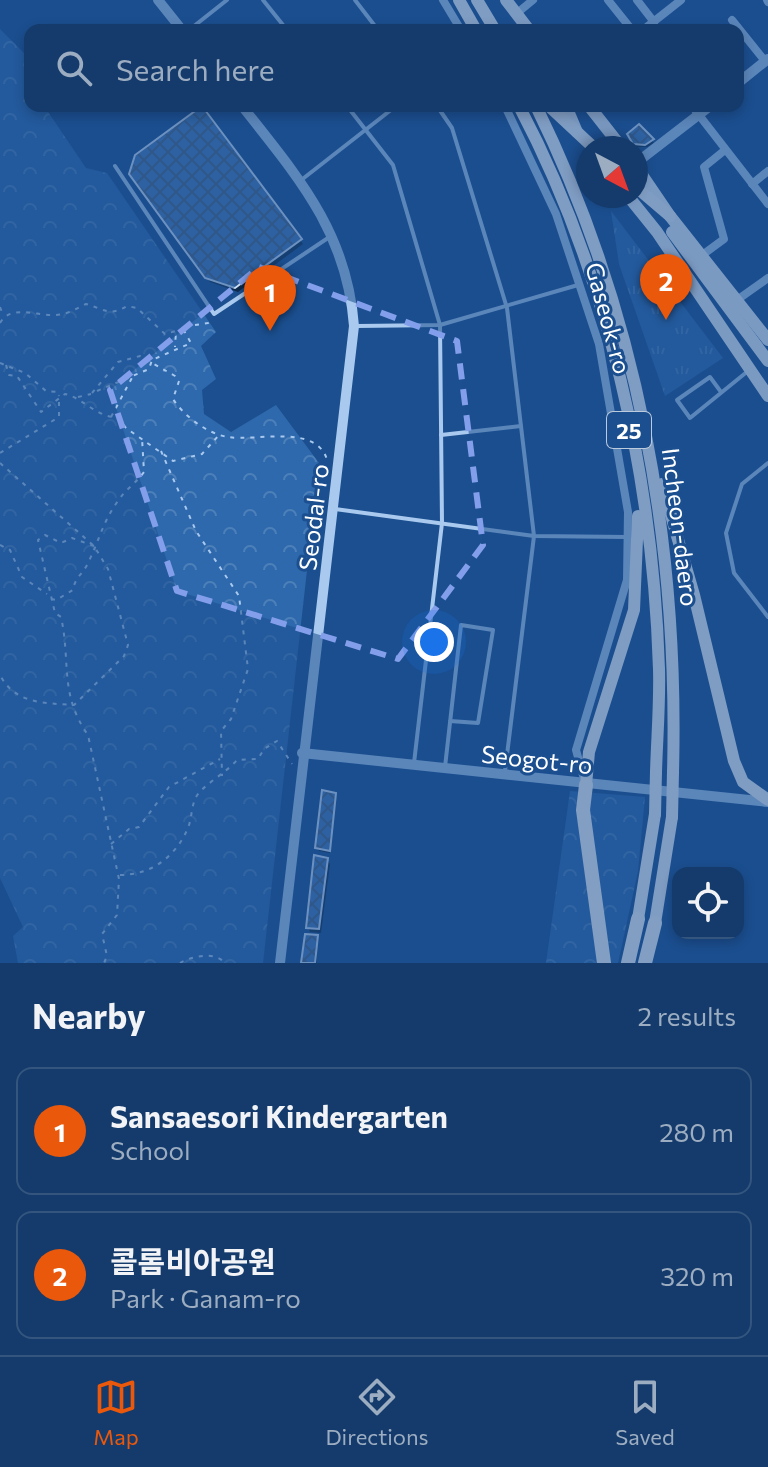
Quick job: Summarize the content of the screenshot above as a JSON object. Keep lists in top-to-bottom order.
{
  "streets": {
    "highway": ["25", "Incheon-daero"],
    "street": ["Gaseok-ro", "Seodal-ro", "Seogot-ro"]
  },
  "crossings": [
    ["Gaseok-ro", "Seogot-ro"],
    ["Seodal-ro", "Seogot-ro"]
  ],
  "north": "bottom right",
  "page": {
    "search": "Search here",
    "pins": ["2", "1"],
    "heading": ["Nearby", "2 results"],
    "list": [
      {
        "mark": "1",
        "name": "Sansaesori Kindergarten",
        "note": "School",
        "value": "280 m"
      },
      {
        "mark": "2",
        "name": "콜롬비아공원",
        "note": "Park · Ganam-ro",
        "value": "320 m"
      }
    ],
    "nav": ["Map", "Directions", "Saved"]
  }
}
